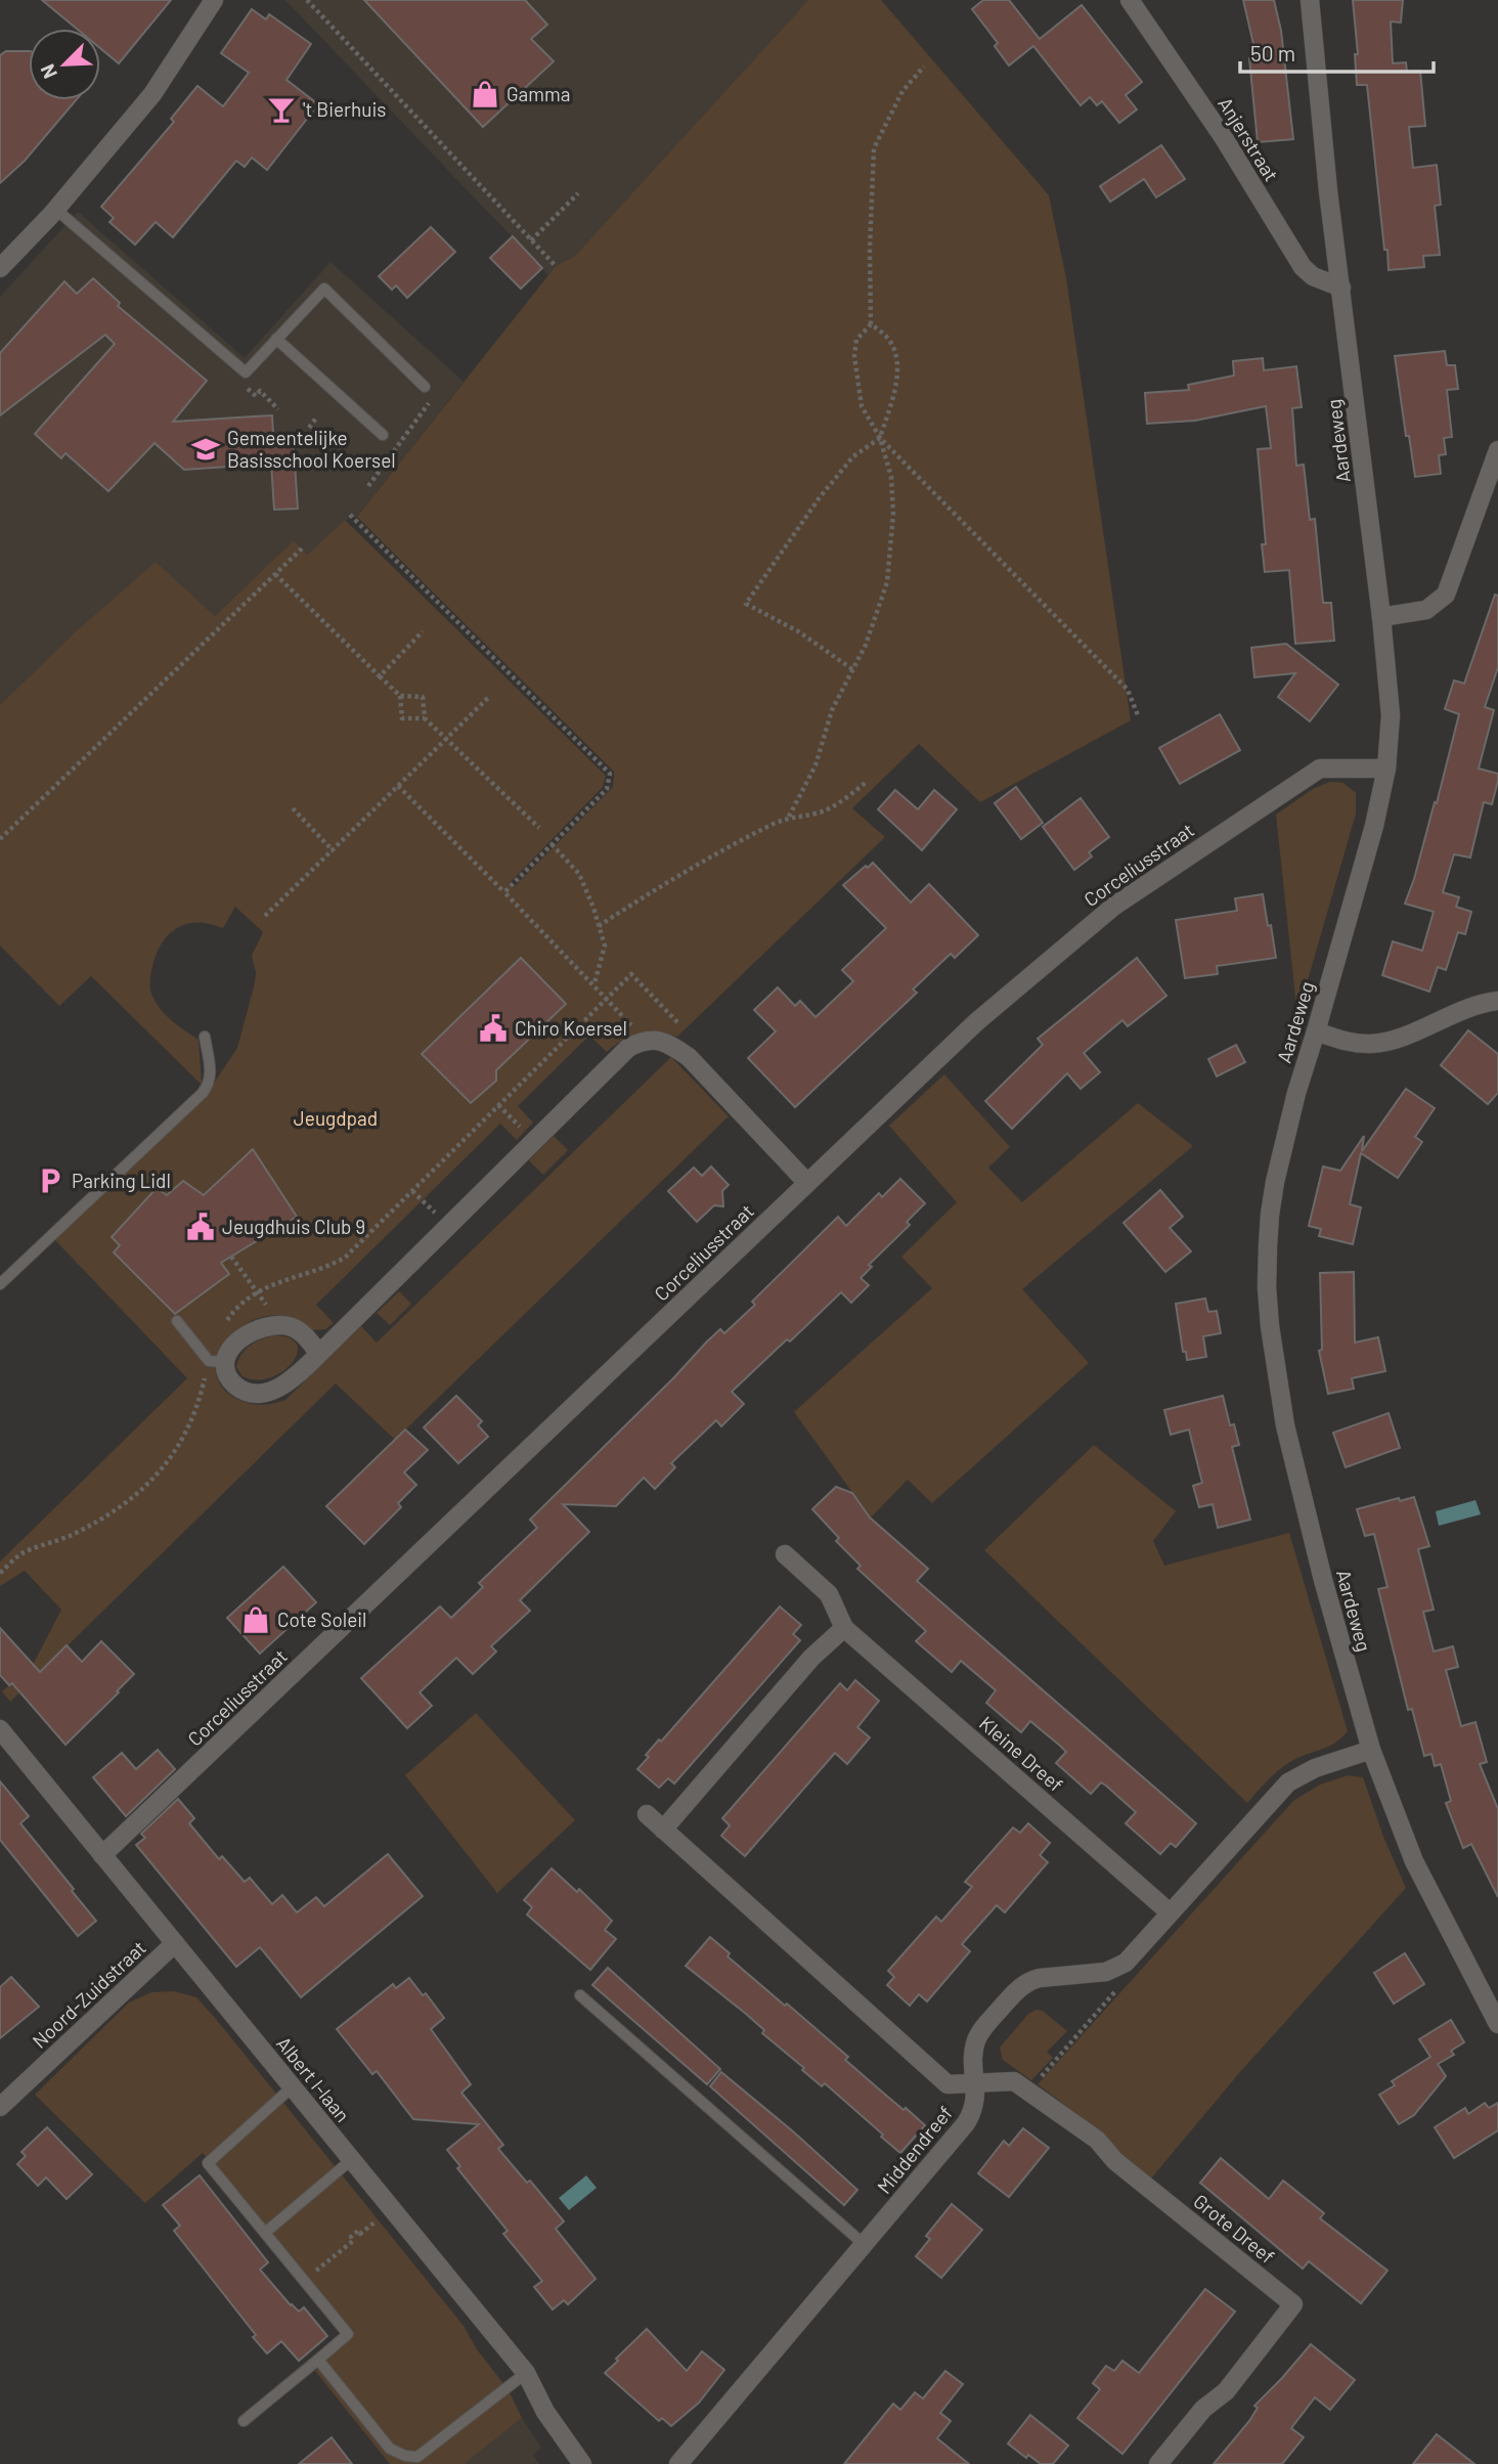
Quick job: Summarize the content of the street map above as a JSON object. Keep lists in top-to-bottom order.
{
  "streets": {
    "street": [
      "Anjerstraat",
      "Aardeweg",
      "Corceliusstraat",
      "Kleine Dreef",
      "Noord-Zuidstraat",
      "Albert I-laan",
      "Middendreef",
      "Grote Dreef"
    ]
  },
  "crossings": [
    ["Anjerstraat", "Aardeweg"],
    ["Aardeweg", "Corceliusstraat"],
    ["Corceliusstraat", "Albert I-laan"],
    ["Noord-Zuidstraat", "Albert I-laan"],
    ["Middendreef", "Grote Dreef"]
  ],
  "parks": ["Jeugdpad"],
  "places": {
    "shop": ["Gamma", "Cote Soleil"],
    "bar": ["'t Bierhuis"],
    "school or university": ["Gemeentelijke Basisschool Koersel"],
    "public building": ["Chiro Koersel", "Jeugdhuis Club 9"],
    "parking": ["Parking Lidl"]
  },
  "scale_bar": "50 m",
  "north": "bottom left"
}
